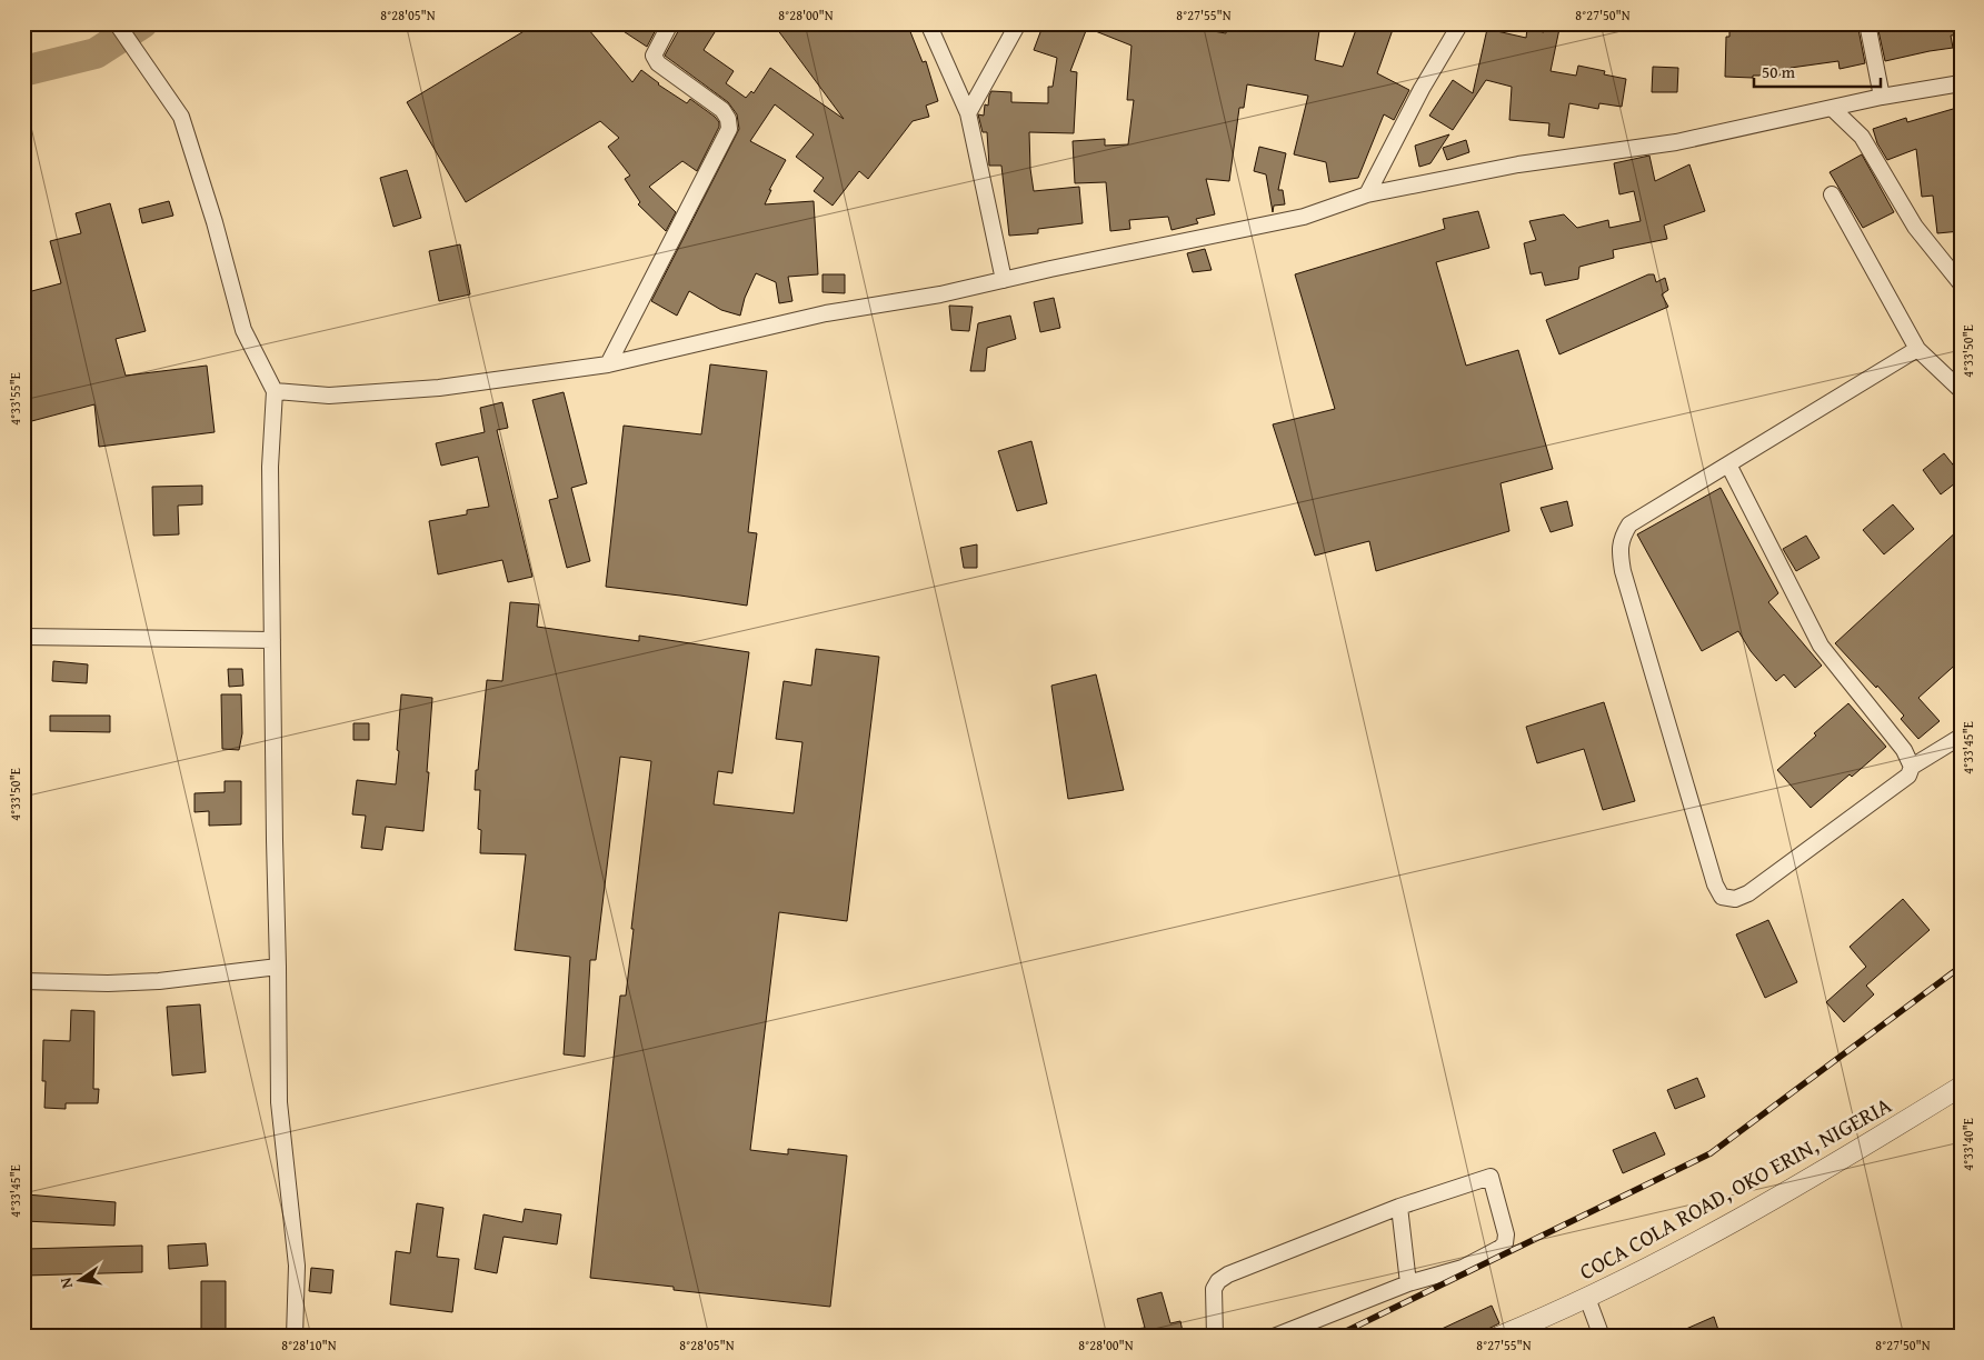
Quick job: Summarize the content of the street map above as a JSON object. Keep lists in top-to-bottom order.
{
  "streets": {
    "street": ["COCA COLA ROAD, OKO ERIN, NIGERIA"]
  },
  "scale_bar": "50 m",
  "north": "left",
  "coordinates": [
    "8°28'05\"N",
    "8°28'00\"N",
    "8°27'55\"N",
    "8°27'50\"N",
    "4°33'50\"E",
    "4°33'55\"E",
    "4°33'45\"E",
    "4°33'40\"E",
    "8°28'10\"N"
  ]
}
